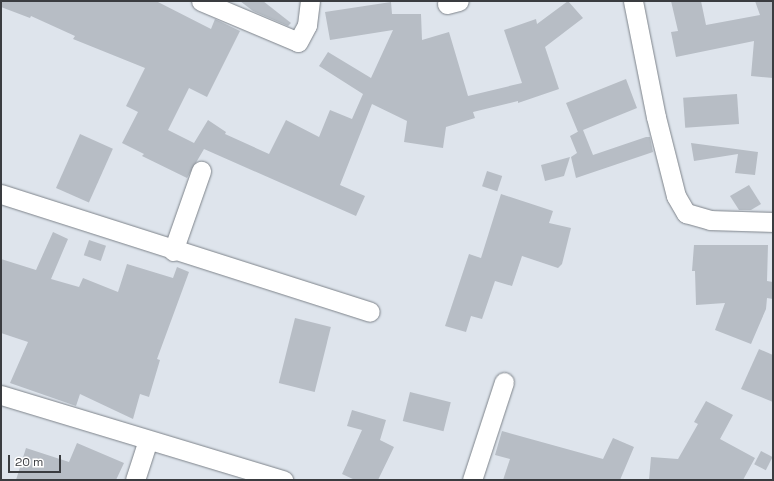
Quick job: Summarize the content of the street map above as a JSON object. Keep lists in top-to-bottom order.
{
  "scale_bar": "20 m"
}
